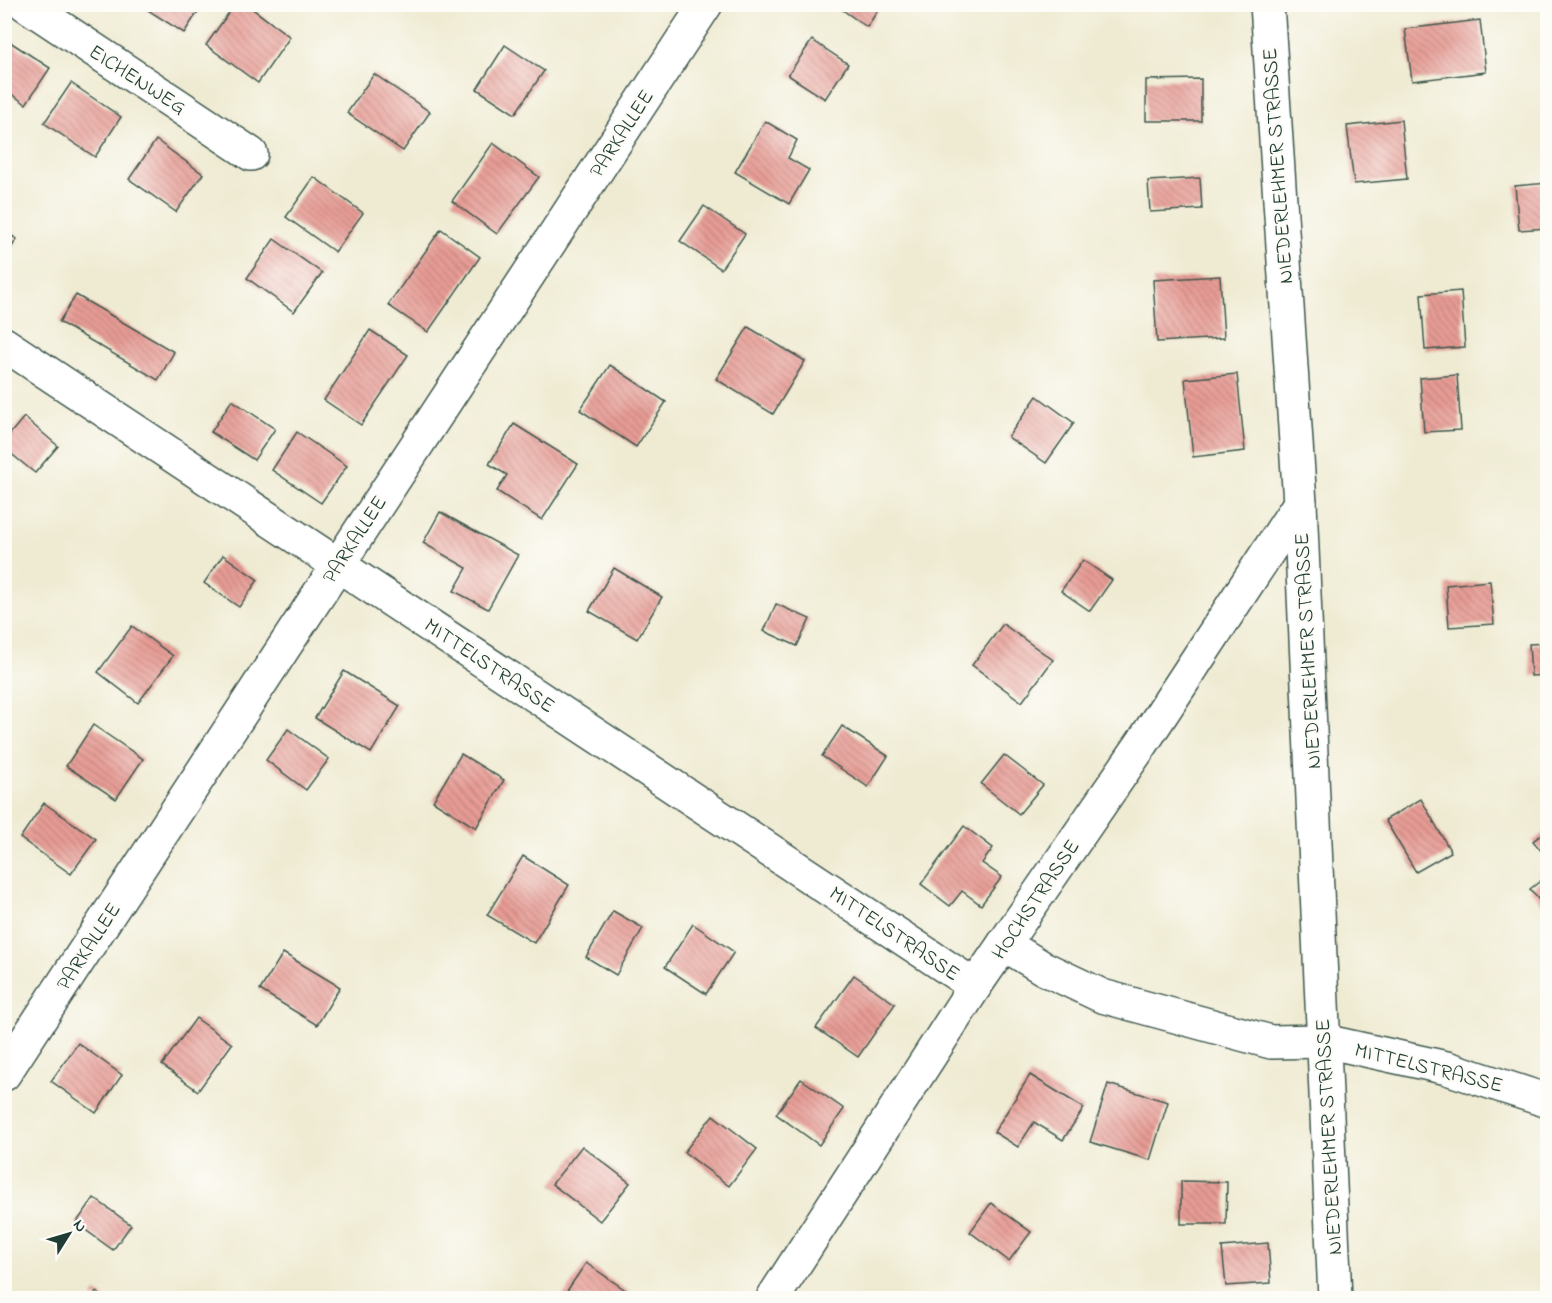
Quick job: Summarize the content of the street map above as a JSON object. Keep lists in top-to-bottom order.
{
  "streets": {
    "street": [
      "EICHENWEG",
      "PARKALLEE",
      "NIEDERLEHMER STRASSE",
      "MITTELSTRASSE",
      "HOCHSTRASSE"
    ]
  },
  "crossings": [
    ["PARKALLEE", "MITTELSTRASSE"],
    ["NIEDERLEHMER STRASSE", "MITTELSTRASSE"],
    ["NIEDERLEHMER STRASSE", "HOCHSTRASSE"],
    ["MITTELSTRASSE", "HOCHSTRASSE"]
  ],
  "north": "top right"
}
